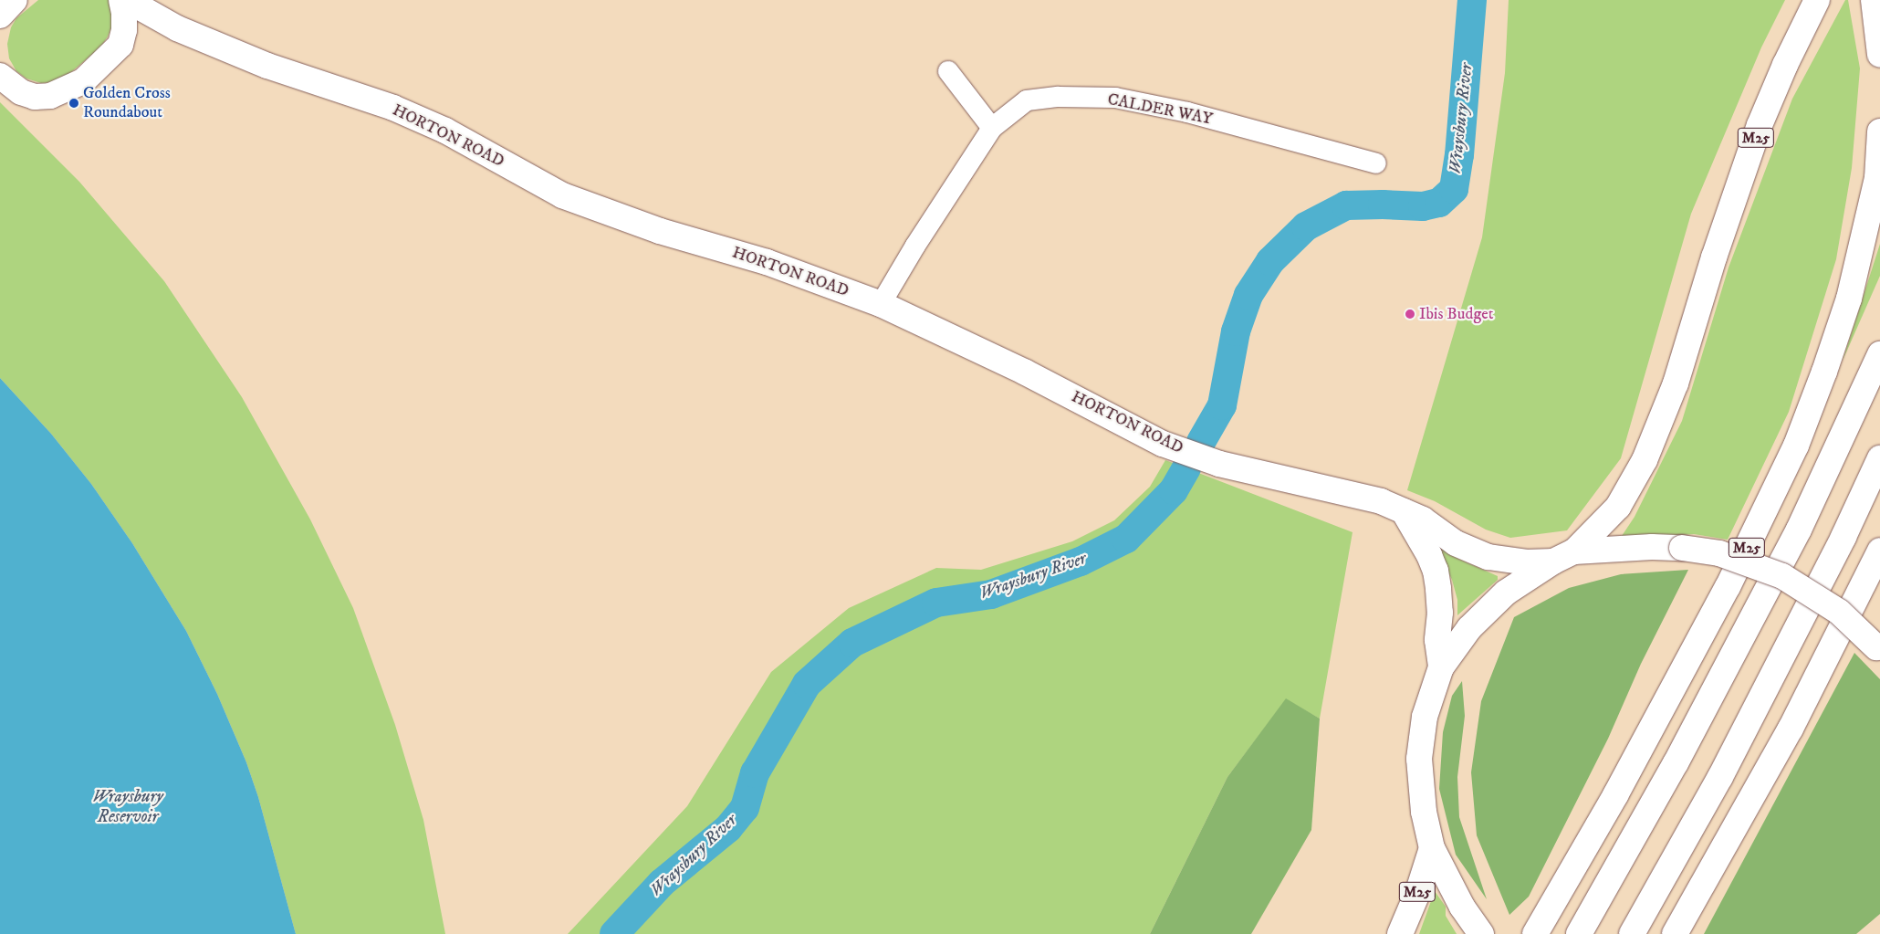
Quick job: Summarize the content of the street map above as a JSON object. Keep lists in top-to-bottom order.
{
  "streets": {
    "main road": ["HORTON ROAD", "M25"],
    "street": ["CALDER WAY"]
  },
  "crossings": [
    ["CALDER WAY", "HORTON ROAD"],
    ["HORTON ROAD", "M25"]
  ],
  "water": ["Wraysbury River", "Wraysbury Reservoir"],
  "places": ["Golden Cross Roundabout", "Ibis Budget"]
}
